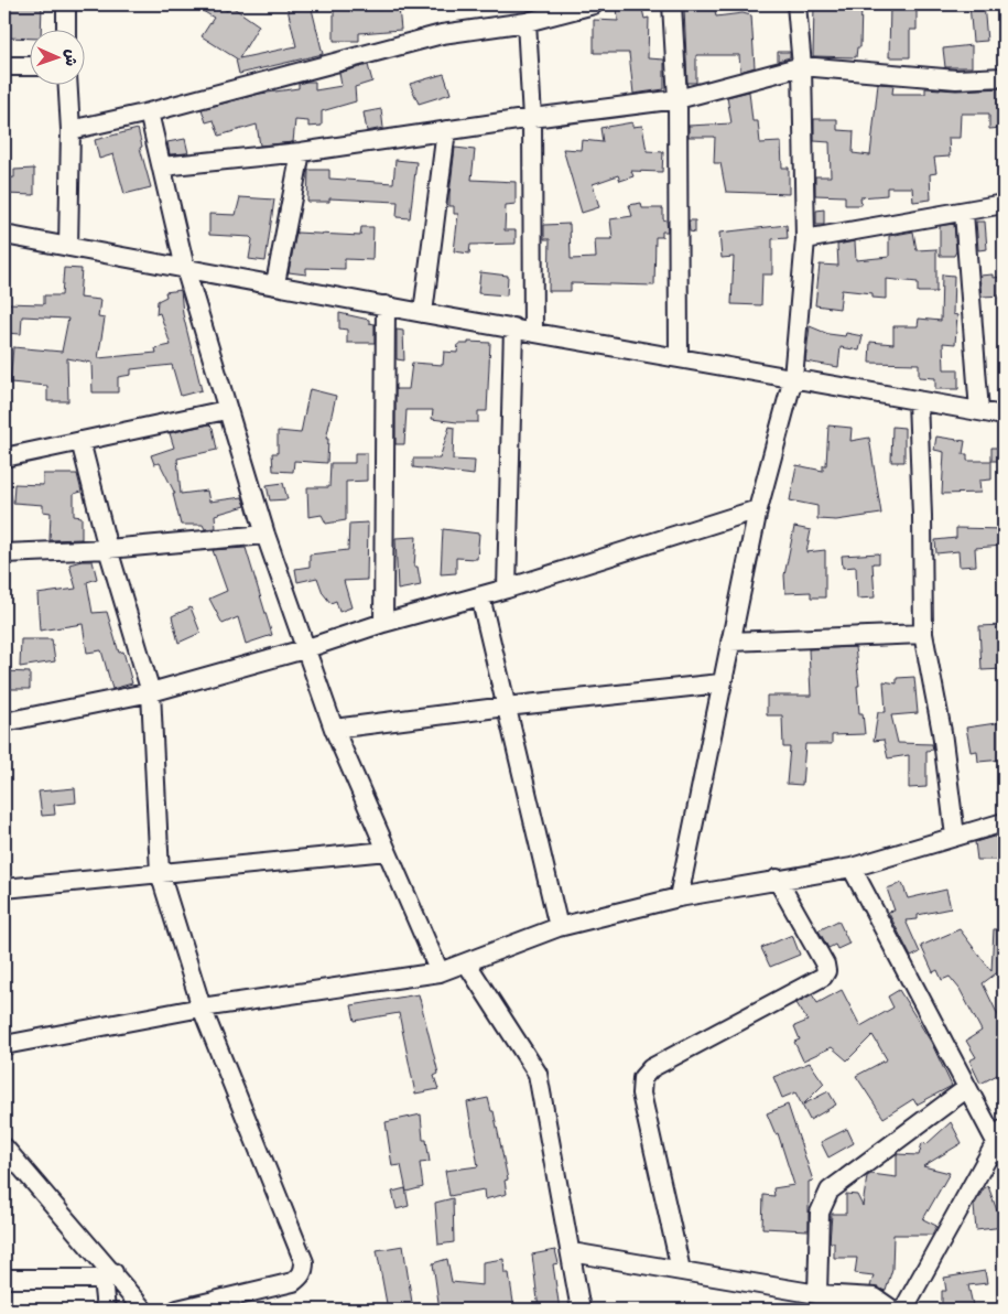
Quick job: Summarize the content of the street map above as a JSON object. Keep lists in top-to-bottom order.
{
  "north": "right"
}
